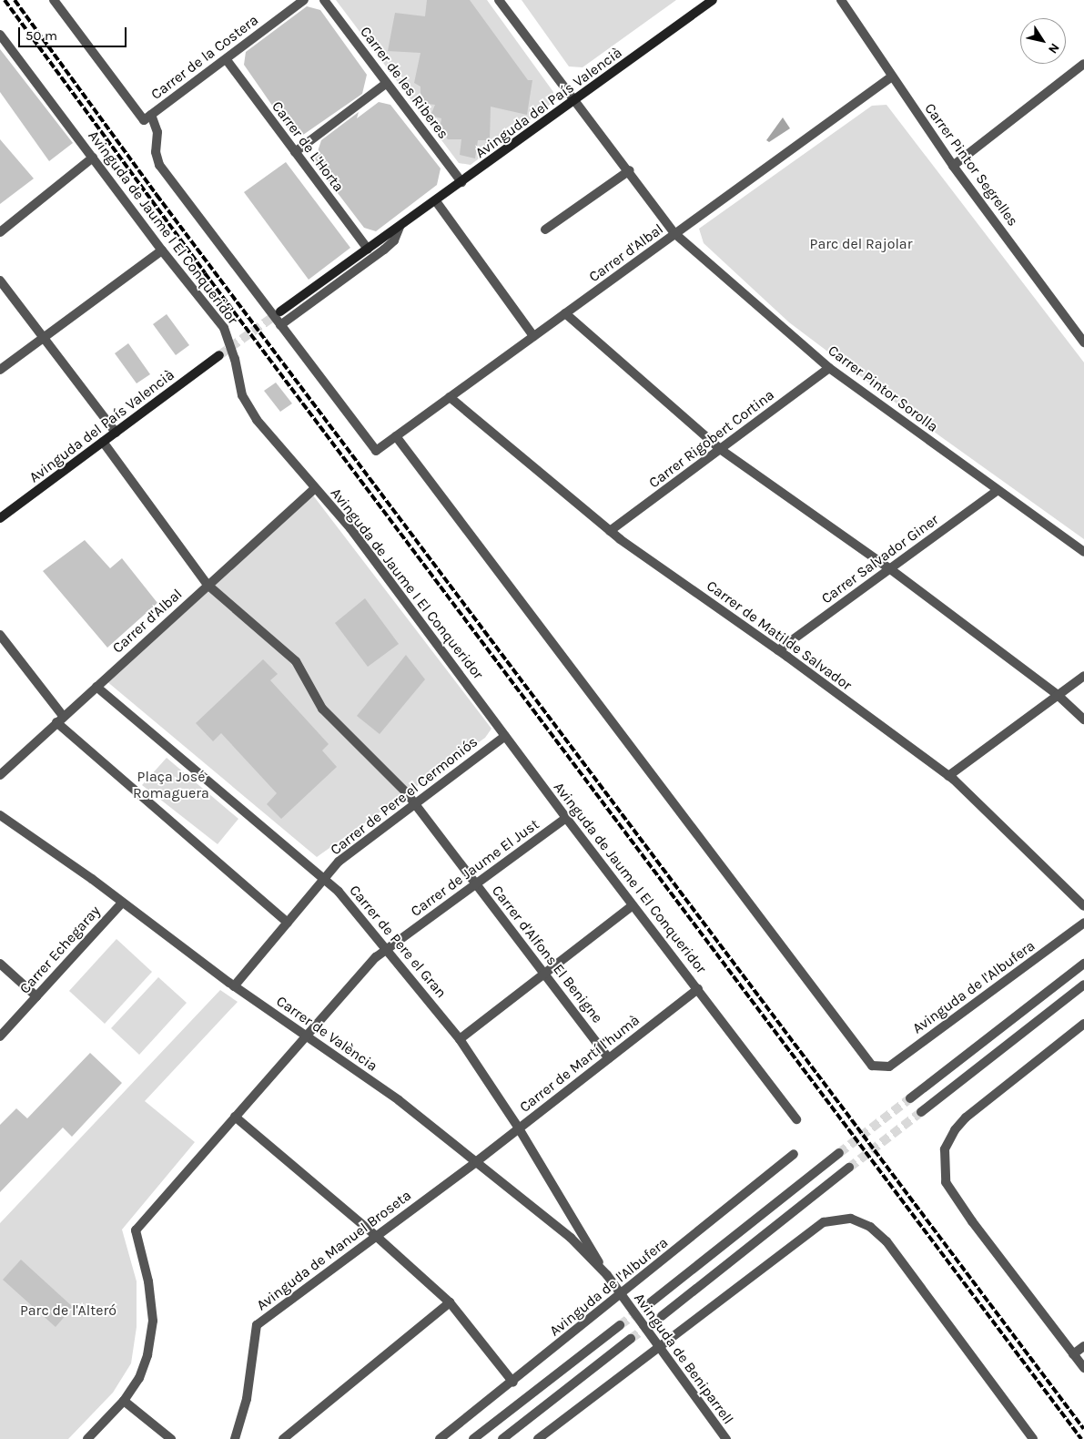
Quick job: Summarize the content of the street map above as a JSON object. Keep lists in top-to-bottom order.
{
  "streets": {
    "street": [
      "Carrer de la Costera",
      "Carrer de les Riberes",
      "Avinguda del País Valencià",
      "Carrer de L'Horta",
      "Carrer Pintor Segrelles",
      "Avinguda de Jaume I El Conqueridor",
      "Carrer d'Albal",
      "Carrer Pintor Sorolla",
      "Carrer Rigobert Cortina",
      "Carrer Salvador Giner",
      "Carrer de Matilde Salvador",
      "Carrer de Pere el Cermoniós",
      "Carrer de Jaume El Just",
      "Carrer de Pere el Gran",
      "Carrer Echegaray",
      "Carrer d'Alfons El Benigne",
      "Avinguda de l'Albufera",
      "Carrer de València",
      "Carrer de Martí l'humà",
      "Avinguda de Manuel Broseta",
      "Avinguda de Beniparrell"
    ]
  },
  "crossings": [
    ["Carrer de la Costera", "Carrer de L'Horta"],
    ["Carrer de les Riberes", "Avinguda del País Valencià"],
    ["Avinguda del País Valencià", "Carrer de L'Horta"],
    ["Avinguda del País Valencià", "Carrer d'Albal"],
    ["Avinguda del País Valencià", "Carrer Pintor Sorolla"],
    ["Avinguda del País Valencià", "Carrer d'Alfons El Benigne"],
    ["Carrer Pintor Segrelles", "Carrer d'Albal"],
    ["Avinguda de Jaume I El Conqueridor", "Carrer d'Albal"],
    ["Avinguda de Jaume I El Conqueridor", "Carrer de Pere el Cermoniós"],
    ["Avinguda de Jaume I El Conqueridor", "Carrer de Jaume El Just"],
    ["Avinguda de Jaume I El Conqueridor", "Carrer de Martí l'humà"],
    ["Carrer d'Albal", "Carrer Pintor Sorolla"],
    ["Carrer d'Albal", "Carrer de Matilde Salvador"],
    ["Carrer d'Albal", "Carrer de Pere el Gran"],
    ["Carrer d'Albal", "Carrer d'Alfons El Benigne"],
    ["Carrer d'Albal", "Avinguda de l'Albufera"],
    ["Carrer Pintor Sorolla", "Carrer Rigobert Cortina"],
    ["Carrer Pintor Sorolla", "Carrer Salvador Giner"],
    ["Carrer Rigobert Cortina", "Carrer de Matilde Salvador"],
    ["Carrer Salvador Giner", "Carrer de Matilde Salvador"],
    ["Carrer de Pere el Cermoniós", "Carrer de Pere el Gran"],
    ["Carrer de Pere el Cermoniós", "Carrer d'Alfons El Benigne"],
    ["Carrer de Pere el Cermoniós", "Carrer de València"],
    ["Carrer de Jaume El Just", "Carrer de Pere el Gran"],
    ["Carrer de Jaume El Just", "Carrer d'Alfons El Benigne"],
    ["Carrer de Jaume El Just", "Carrer de València"],
    ["Carrer de Pere el Gran", "Carrer de València"],
    ["Carrer de Pere el Gran", "Carrer de Martí l'humà"],
    ["Carrer Echegaray", "Carrer de València"],
    ["Carrer d'Alfons El Benigne", "Carrer de Martí l'humà"],
    ["Avinguda de l'Albufera", "Carrer de València"],
    ["Avinguda de l'Albufera", "Avinguda de Beniparrell"],
    ["Carrer de València", "Carrer de Martí l'humà"],
    ["Carrer de València", "Avinguda de Manuel Broseta"],
    ["Carrer de València", "Avinguda de Beniparrell"],
    ["Carrer de Martí l'humà", "Avinguda de Manuel Broseta"]
  ],
  "parks": ["Parc del Rajolar", "Plaça José Romaguera", "Parc de l'Alteró"],
  "scale_bar": "50 m",
  "north": "bottom right"
}
